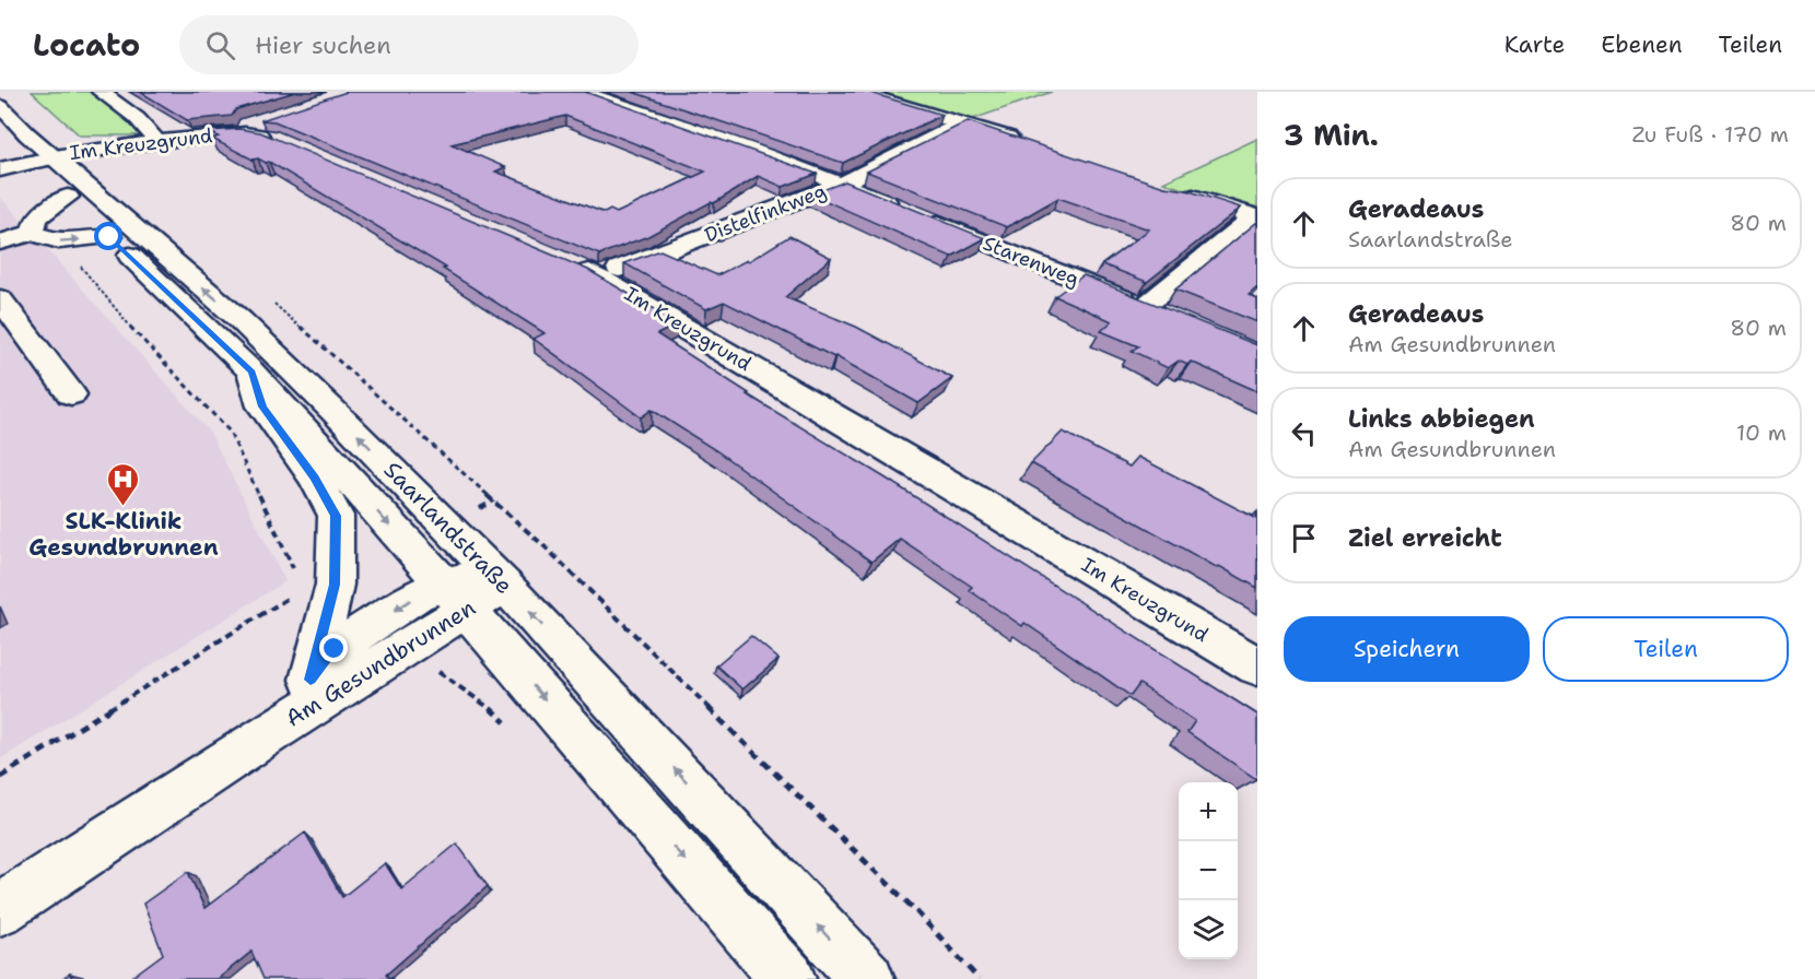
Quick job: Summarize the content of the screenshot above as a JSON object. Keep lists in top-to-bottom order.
{
  "streets": {
    "street": [
      "Im Kreuzgrund",
      "Distelfinkweg",
      "Starenweg",
      "Saarlandstraße",
      "Am Gesundbrunnen"
    ]
  },
  "crossings": [
    ["Im Kreuzgrund", "Distelfinkweg"],
    ["Im Kreuzgrund", "Saarlandstraße"],
    ["Distelfinkweg", "Starenweg"],
    ["Saarlandstraße", "Am Gesundbrunnen"]
  ],
  "places": {
    "hospital": ["SLK-Klinik Gesundbrunnen"]
  },
  "page": {
    "header": "Locato",
    "search": "Hier suchen",
    "nav": ["Karte", "Ebenen", "Teilen"],
    "heading": ["3 Min.", "Zu Fuß · 170 m"],
    "list": [
      ["Geradeaus", "Saarlandstraße", "80 m"],
      ["Geradeaus", "Am Gesundbrunnen", "80 m"],
      ["Links abbiegen", "Am Gesundbrunnen", "10 m"],
      "Ziel erreicht"
    ],
    "buttons": ["Speichern", "Teilen"],
    "map_buttons": ["+", "−"]
  }
}
